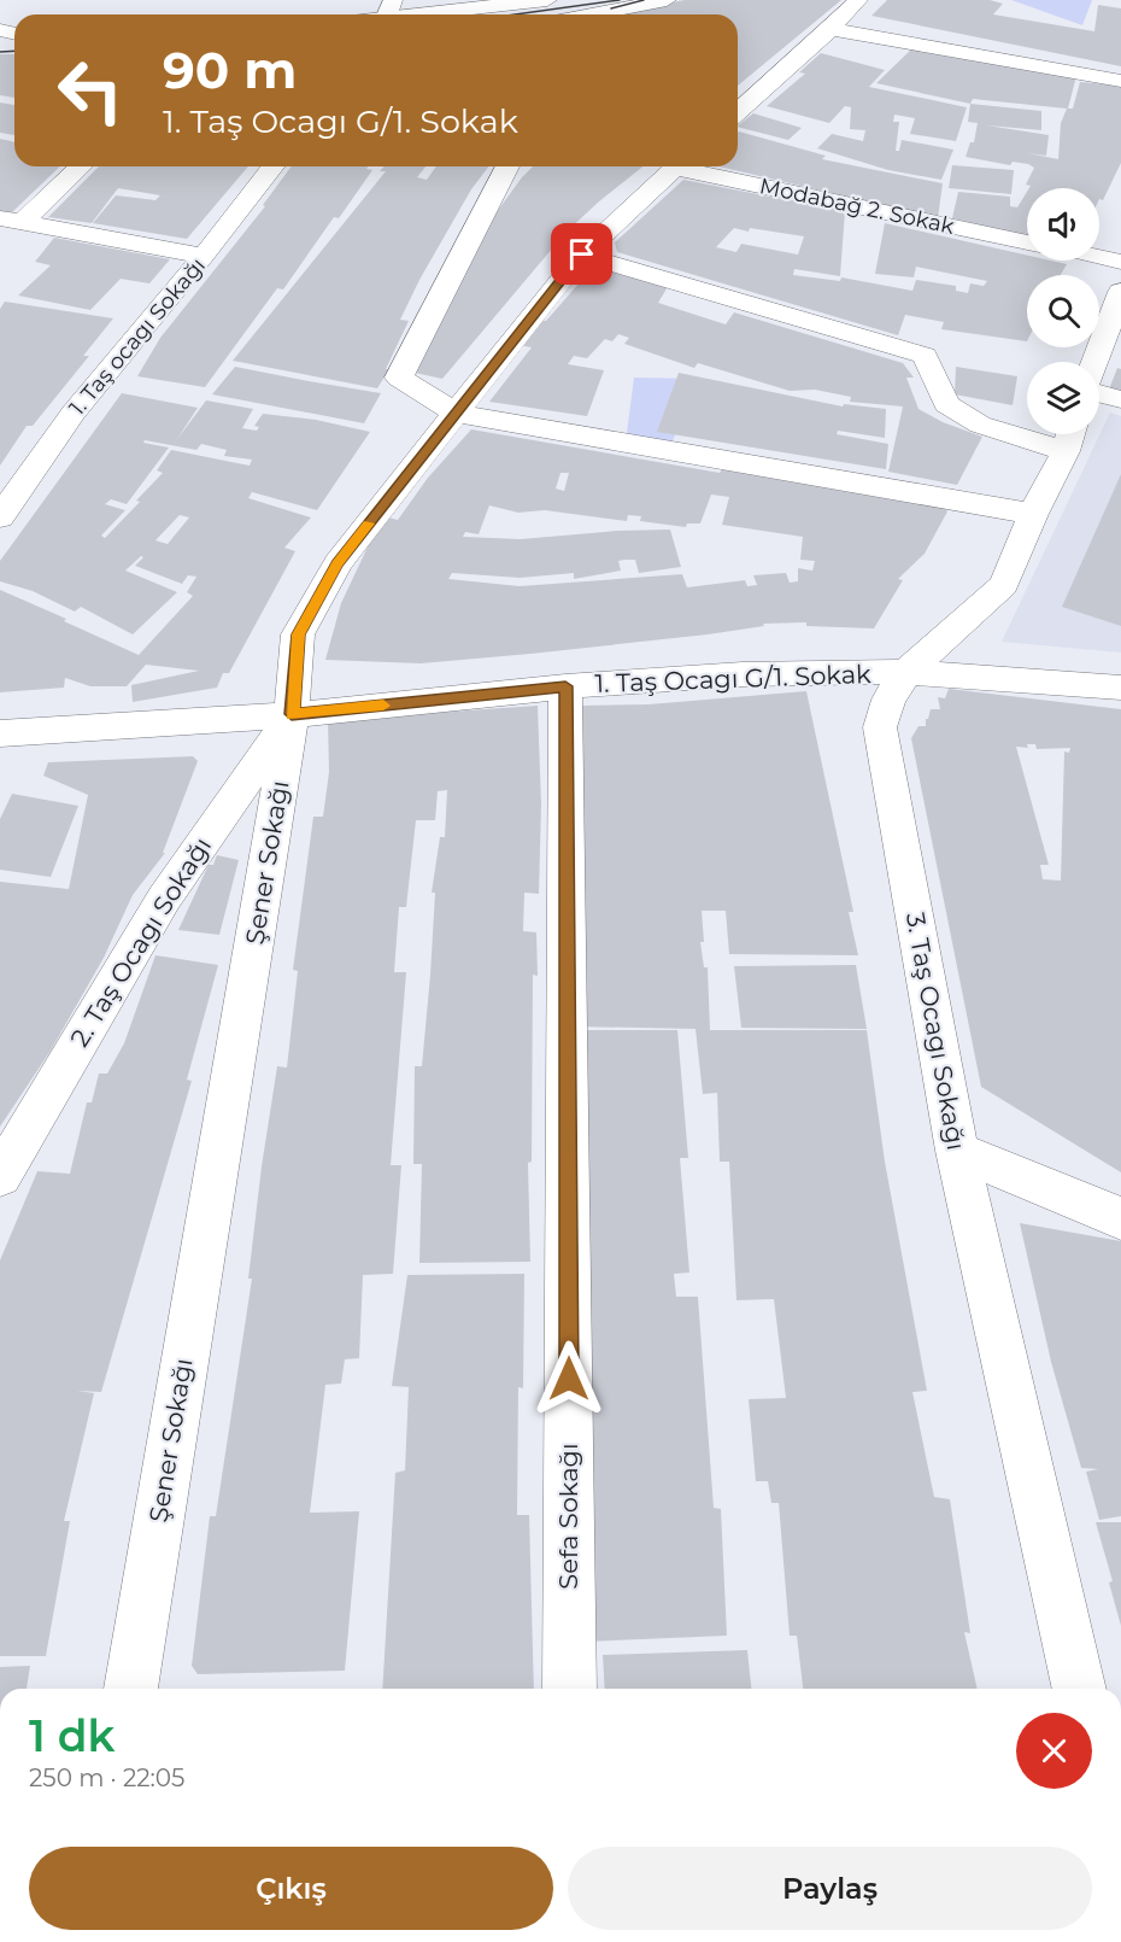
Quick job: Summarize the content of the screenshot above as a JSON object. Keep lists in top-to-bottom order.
{
  "streets": {
    "street": [
      "Modabağ 2. Sokak",
      "1. Taş ocagı Sokağı",
      "1. Taş Ocagı G/1. Sokak",
      "Şener Sokağı",
      "2. Taş Ocagı Sokağı",
      "3. Taş Ocagı Sokağı",
      "Sefa Sokağı"
    ]
  },
  "crossings": [
    ["1. Taş Ocagı G/1. Sokak", "Şener Sokağı"],
    ["1. Taş Ocagı G/1. Sokak", "2. Taş Ocagı Sokağı"],
    ["1. Taş Ocagı G/1. Sokak", "3. Taş Ocagı Sokağı"],
    ["1. Taş Ocagı G/1. Sokak", "Sefa Sokağı"],
    ["Şener Sokağı", "2. Taş Ocagı Sokağı"]
  ],
  "page": {
    "turn": ["90 m", "1. Taş Ocagı G/1. Sokak"],
    "heading": ["1 dk", "250 m · 22:05"],
    "buttons": ["Çıkış", "Paylaş"]
  }
}
